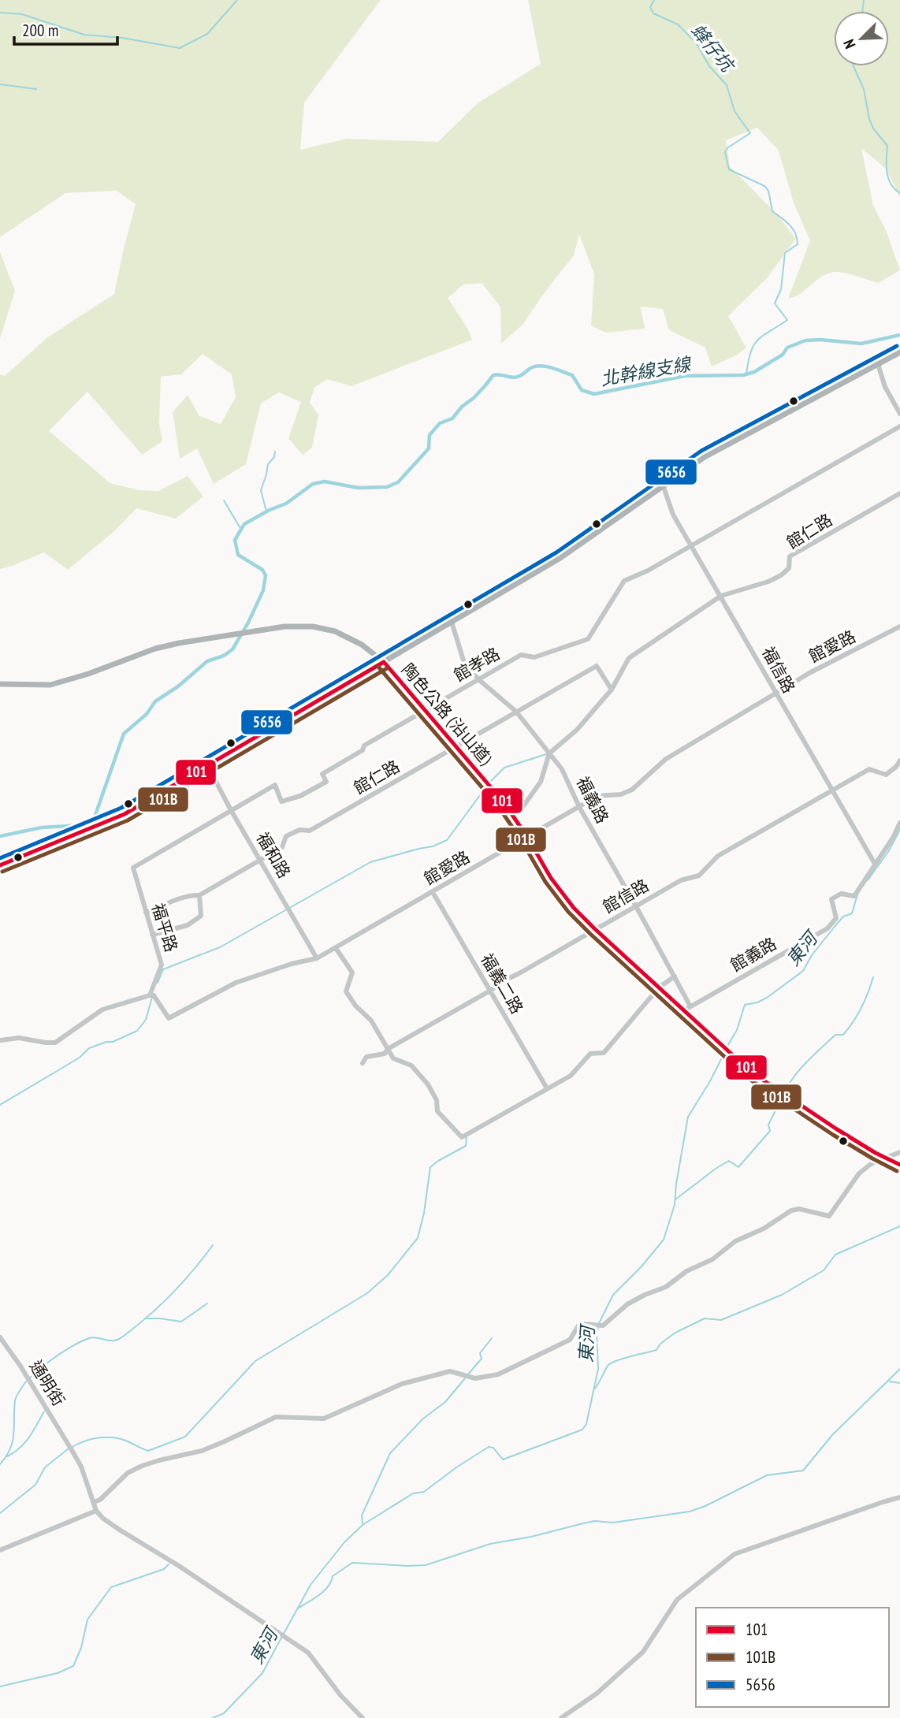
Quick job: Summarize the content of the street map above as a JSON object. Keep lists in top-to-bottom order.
{
  "streets": {
    "main road": ["陶色公路 (沿山道)"],
    "street": [
      "館仁路",
      "館愛路",
      "館孝路",
      "福信路",
      "福義路",
      "福和路",
      "館信路",
      "福平路",
      "館義路",
      "福義二路",
      "通明街"
    ]
  },
  "crossings": [
    ["館仁路", "福信路"],
    ["館仁路", "陶色公路 (沿山道)"],
    ["館仁路", "福義路"],
    ["館仁路", "福和路"],
    ["館仁路", "福平路"],
    ["館愛路", "福信路"],
    ["館愛路", "陶色公路 (沿山道)"],
    ["館愛路", "福義路"],
    ["館愛路", "福和路"],
    ["館愛路", "福平路"],
    ["館愛路", "福義二路"],
    ["館孝路", "福信路"],
    ["館孝路", "陶色公路 (沿山道)"],
    ["館孝路", "福義路"],
    ["館孝路", "福和路"],
    ["館孝路", "福平路"],
    ["福信路", "館信路"],
    ["福信路", "館義路"],
    ["陶色公路 (沿山道)", "館信路"],
    ["陶色公路 (沿山道)", "館義路"],
    ["福義路", "館信路"],
    ["福義路", "館義路"],
    ["館信路", "福義二路"]
  ],
  "water": ["蜂仔坑", "北幹線支線", "東河"],
  "lines": ["transit line 5656", "transit line 101", "transit line 101B"],
  "legend": ["101", "101B", "5656"],
  "scale_bar": "200 m",
  "north": "bottom left"
}
